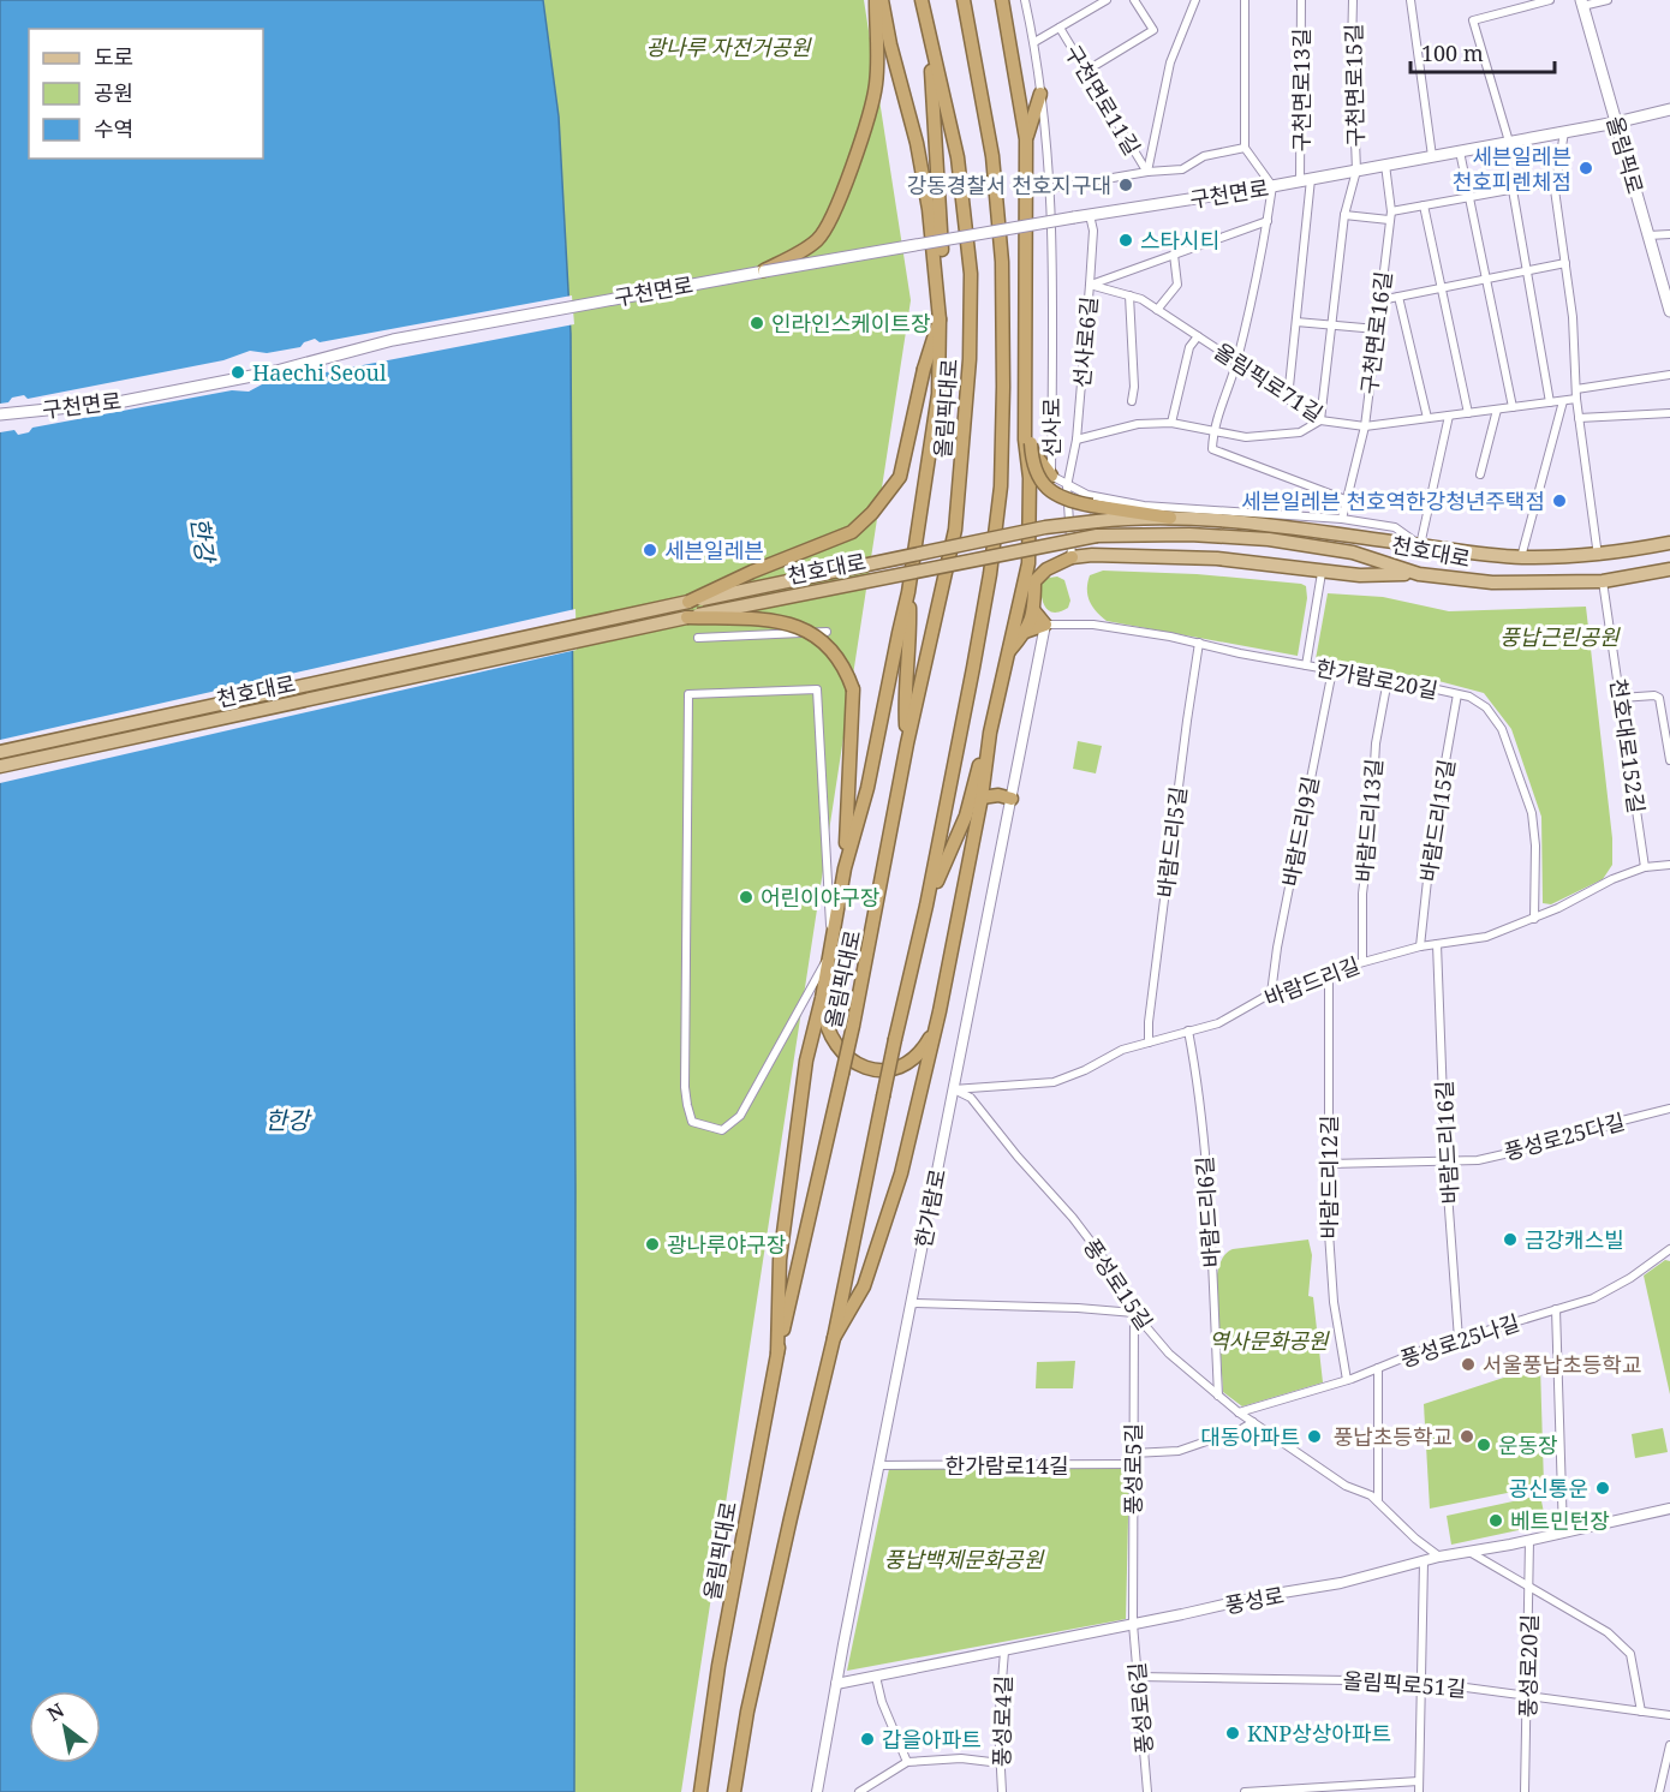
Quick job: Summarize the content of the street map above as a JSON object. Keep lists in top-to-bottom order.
{
  "streets": {
    "highway": ["올림픽대로"],
    "main road": ["올림픽로", "구천면로", "천호대로"],
    "street": [
      "구천면로15길",
      "구천면로13길",
      "구천면로11길",
      "구천면로16길",
      "선사로6길",
      "올림픽로71길",
      "선사로",
      "한가람로20길",
      "천호대로152길",
      "바람드리13길",
      "바람드리15길",
      "바람드리9길",
      "바람드리5길",
      "바람드리길",
      "풍성로25다길",
      "바람드리16길",
      "바람드리12길",
      "한가람로",
      "바람드리6길",
      "풍성로15길",
      "풍성로25나길",
      "한가람로14길",
      "풍성로5길",
      "풍성로",
      "풍성로20길",
      "올림픽로51길",
      "풍성로6길",
      "풍성로4길"
    ]
  },
  "crossings": [
    ["구천면로15길", "구천면로"],
    ["구천면로15길", "올림픽로71길"],
    ["구천면로13길", "구천면로"],
    ["구천면로11길", "선사로"],
    ["올림픽로", "구천면로"],
    ["구천면로", "구천면로16길"],
    ["구천면로", "선사로6길"],
    ["구천면로16길", "올림픽로71길"],
    ["구천면로16길", "선사로"],
    ["선사로6길", "올림픽로71길"],
    ["선사로6길", "선사로"],
    ["선사로", "천호대로"],
    ["천호대로", "천호대로152길"],
    ["한가람로20길", "바람드리13길"],
    ["한가람로20길", "바람드리15길"],
    ["한가람로20길", "바람드리9길"],
    ["한가람로20길", "바람드리5길"],
    ["한가람로20길", "바람드리길"],
    ["한가람로20길", "한가람로"],
    ["천호대로152길", "바람드리길"],
    ["바람드리13길", "바람드리길"],
    ["바람드리15길", "바람드리길"],
    ["바람드리9길", "바람드리길"],
    ["바람드리5길", "바람드리길"],
    ["바람드리길", "바람드리16길"],
    ["바람드리길", "바람드리12길"],
    ["바람드리길", "한가람로"],
    ["바람드리길", "바람드리6길"],
    ["바람드리길", "풍성로15길"],
    ["풍성로25다길", "바람드리16길"],
    ["풍성로25다길", "바람드리12길"],
    ["바람드리16길", "풍성로25나길"],
    ["바람드리12길", "풍성로25나길"],
    ["한가람로", "풍성로15길"],
    ["한가람로", "한가람로14길"],
    ["한가람로", "풍성로"],
    ["바람드리6길", "풍성로15길"],
    ["풍성로15길", "풍성로25나길"],
    ["풍성로15길", "풍성로5길"],
    ["풍성로15길", "풍성로"],
    ["한가람로14길", "풍성로5길"],
    ["풍성로5길", "풍성로"],
    ["풍성로5길", "풍성로6길"],
    ["풍성로", "풍성로20길"],
    ["풍성로", "풍성로6길"],
    ["풍성로", "풍성로4길"],
    ["풍성로20길", "올림픽로51길"],
    ["올림픽로51길", "풍성로6길"]
  ],
  "water": ["한강"],
  "parks": [
    "광나루 자전거공원",
    "풍납근린공원",
    "역사문화공원",
    "풍납백제문화공원"
  ],
  "places": [
    "세븐일레븐 천호피렌체점",
    "강동경찰서 천호지구대",
    "스타시티",
    "인라인스케이트장",
    "Haechi Seoul",
    "세븐일레븐 천호역한강청년주택점",
    "세븐일레븐",
    "어린이야구장",
    "금강캐스빌",
    "광나루야구장",
    "서울풍납초등학교",
    "대동아파트",
    "풍납초등학교",
    "운동장",
    "공신통운",
    "베트민턴장",
    "KNP상상아파트",
    "갑을아파트"
  ],
  "legend": ["도로", "공원", "수역"],
  "scale_bar": "100 m",
  "north": "top left"
}
